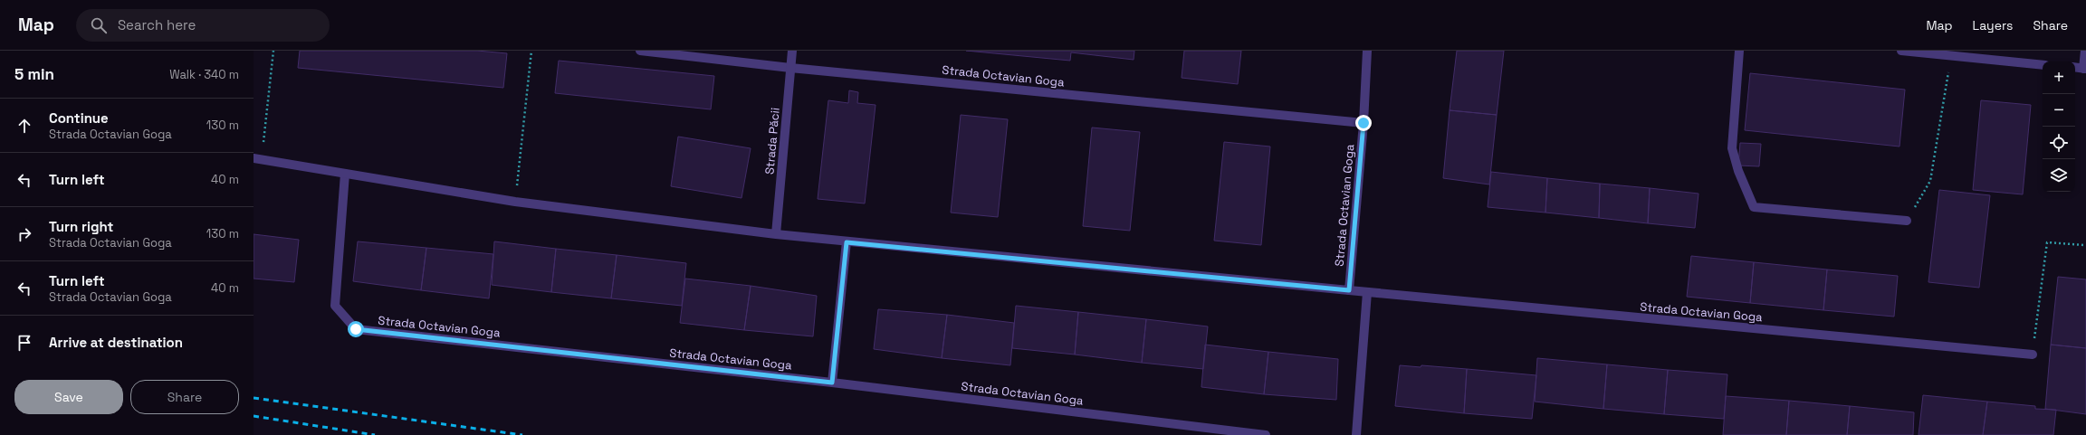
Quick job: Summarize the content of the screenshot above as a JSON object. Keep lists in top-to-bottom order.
{
  "streets": {
    "street": ["Strada Octavian Goga", "Strada Păcii"]
  },
  "crossings": [
    ["Strada Octavian Goga", "Strada Păcii"]
  ],
  "page": {
    "header": "Map",
    "search": "Search here",
    "nav": ["Map", "Layers", "Share"],
    "heading": ["5 min", "Walk · 340 m"],
    "map_buttons": ["+", "−"],
    "list": [
      ["Continue", "Strada Octavian Goga", "130 m"],
      ["Turn left", "40 m"],
      ["Turn right", "Strada Octavian Goga", "130 m"],
      ["Turn left", "Strada Octavian Goga", "40 m"],
      "Arrive at destination"
    ],
    "buttons": ["Save", "Share"]
  }
}
